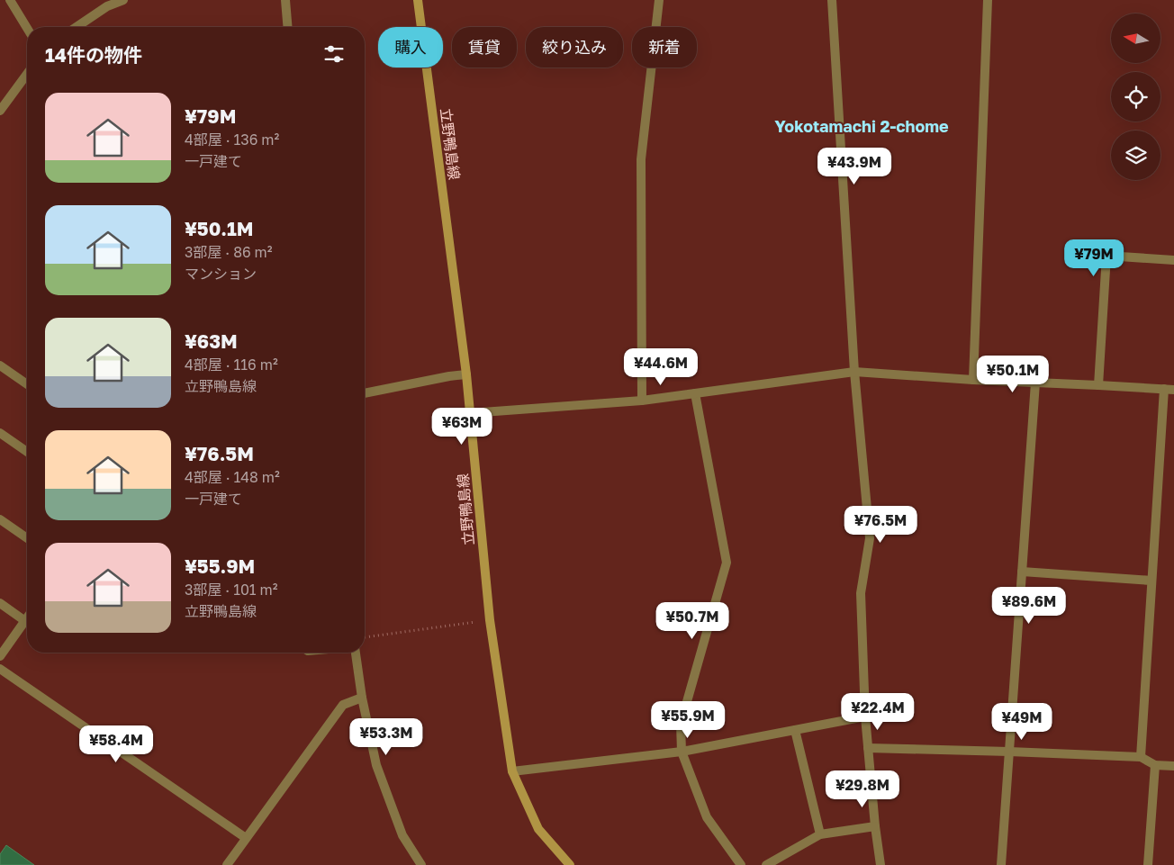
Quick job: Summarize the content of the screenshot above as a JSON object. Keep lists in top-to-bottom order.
{
  "streets": {
    "main road": ["立野鴨島線"]
  },
  "districts": ["Yokotamachi 2-chome"],
  "north": "left",
  "page": {
    "chip": [
      "購入",
      "賃貸",
      "絞り込み",
      "新着"
    ],
    "heading": "14件の物件",
    "list": [
      {
        "name": "¥79M",
        "note": "4部屋 · 136 m² · 一戸建て"
      },
      {
        "name": "¥50.1M",
        "note": "3部屋 · 86 m² · マンション"
      },
      {
        "name": "¥63M",
        "note": "4部屋 · 116 m² · 立野鴨島線"
      },
      {
        "name": "¥76.5M",
        "note": "4部屋 · 148 m² · 一戸建て"
      },
      {
        "name": "¥55.9M",
        "note": "3部屋 · 101 m² · 立野鴨島線"
      }
    ],
    "price": [
      "¥43.9M",
      "¥79M",
      "¥44.6M",
      "¥50.1M",
      "¥63M",
      "¥76.5M",
      "¥89.6M",
      "¥50.7M",
      "¥22.4M",
      "¥55.9M",
      "¥49M",
      "¥53.3M",
      "¥58.4M",
      "¥29.8M"
    ]
  }
}
